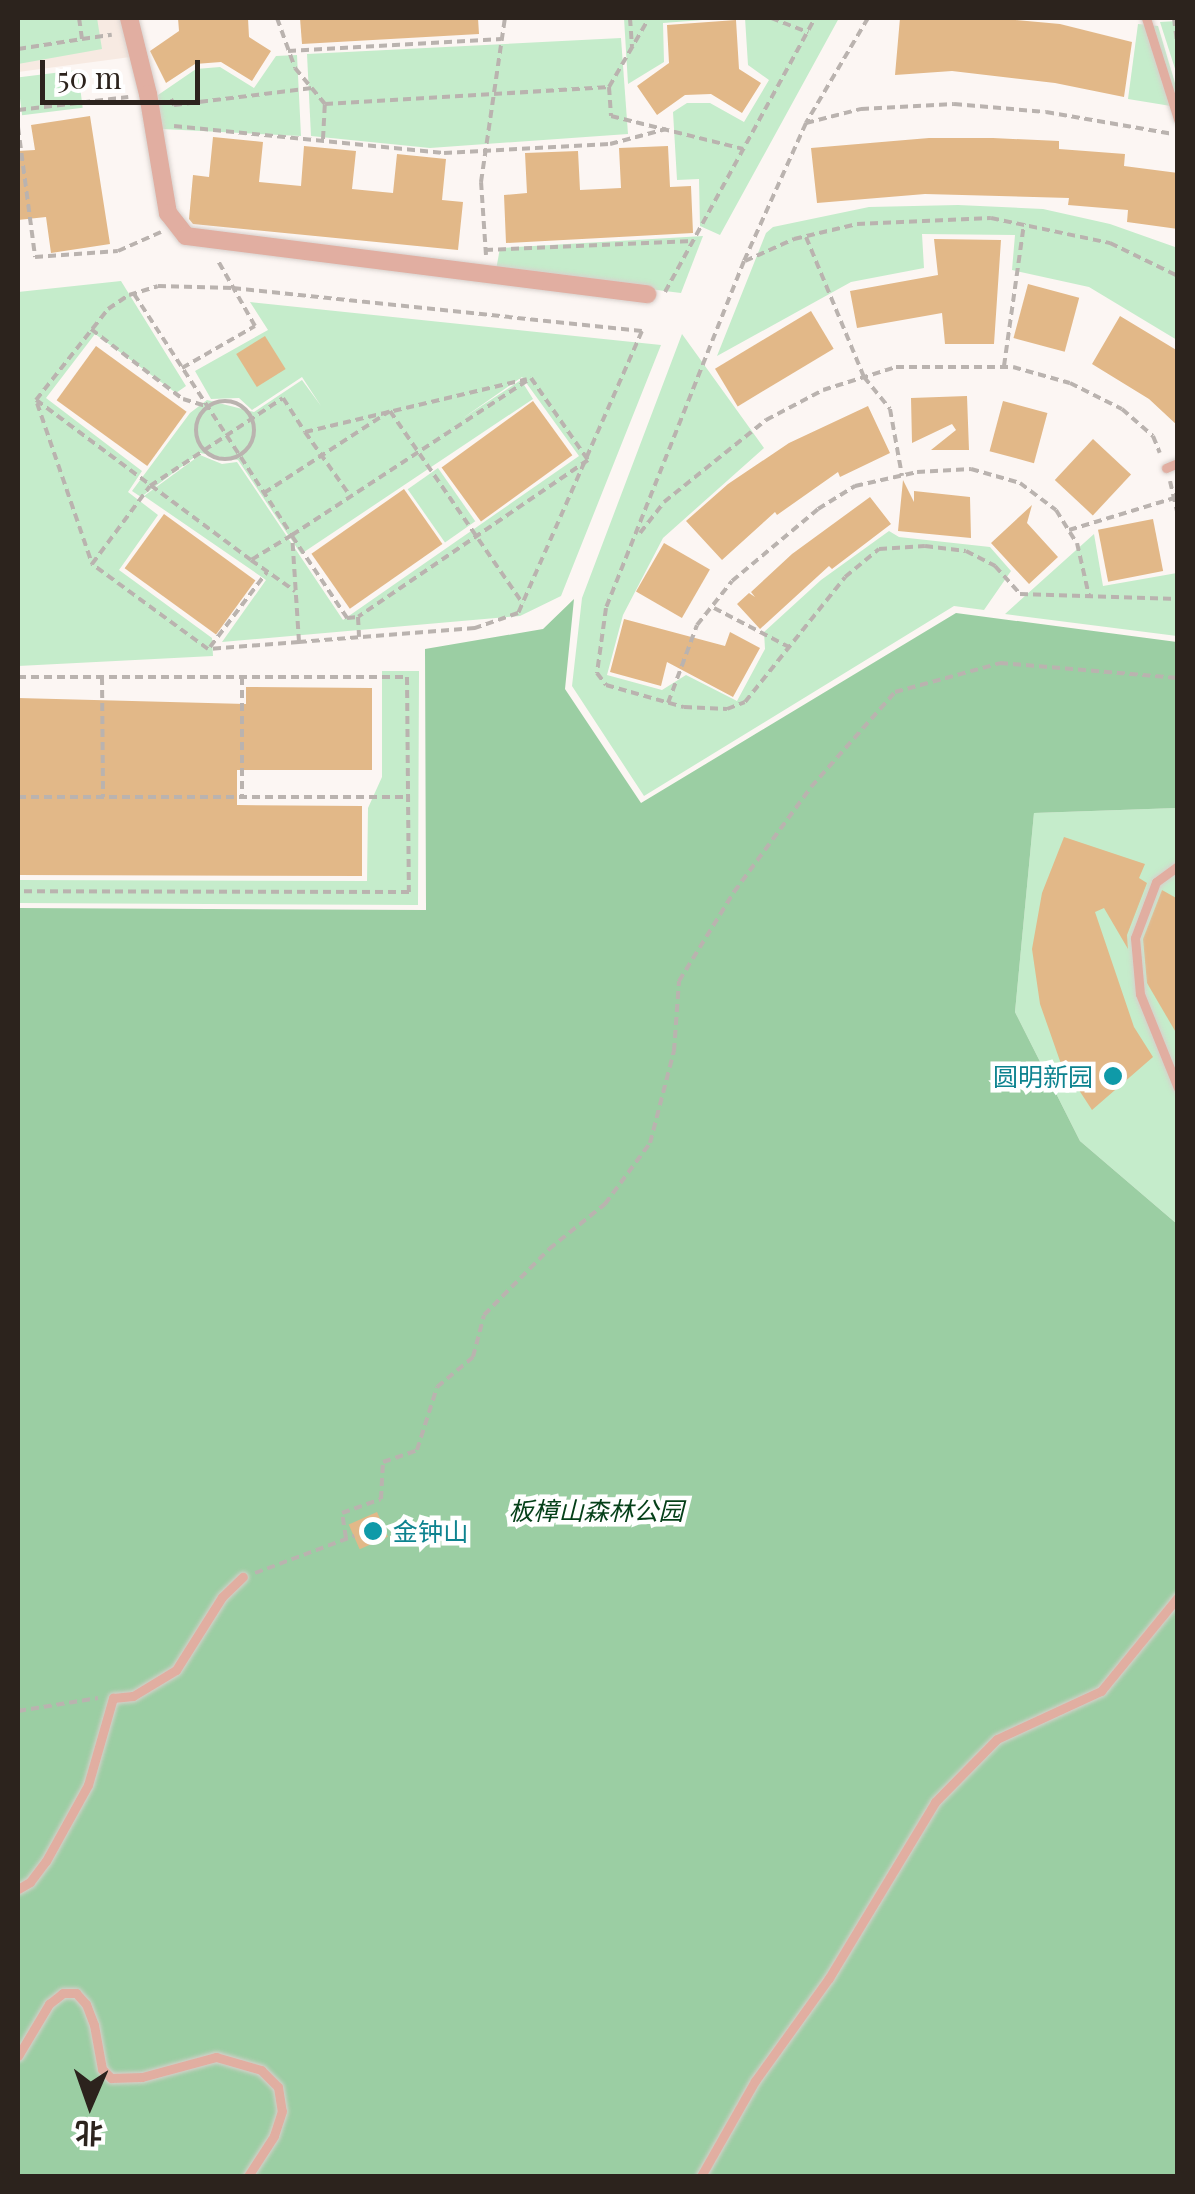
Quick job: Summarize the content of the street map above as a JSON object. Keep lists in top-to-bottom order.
{
  "parks": ["板樟山森林公园"],
  "places": ["圆明新园", "金钟山"],
  "scale_bar": "50 m",
  "north": "bottom"
}
